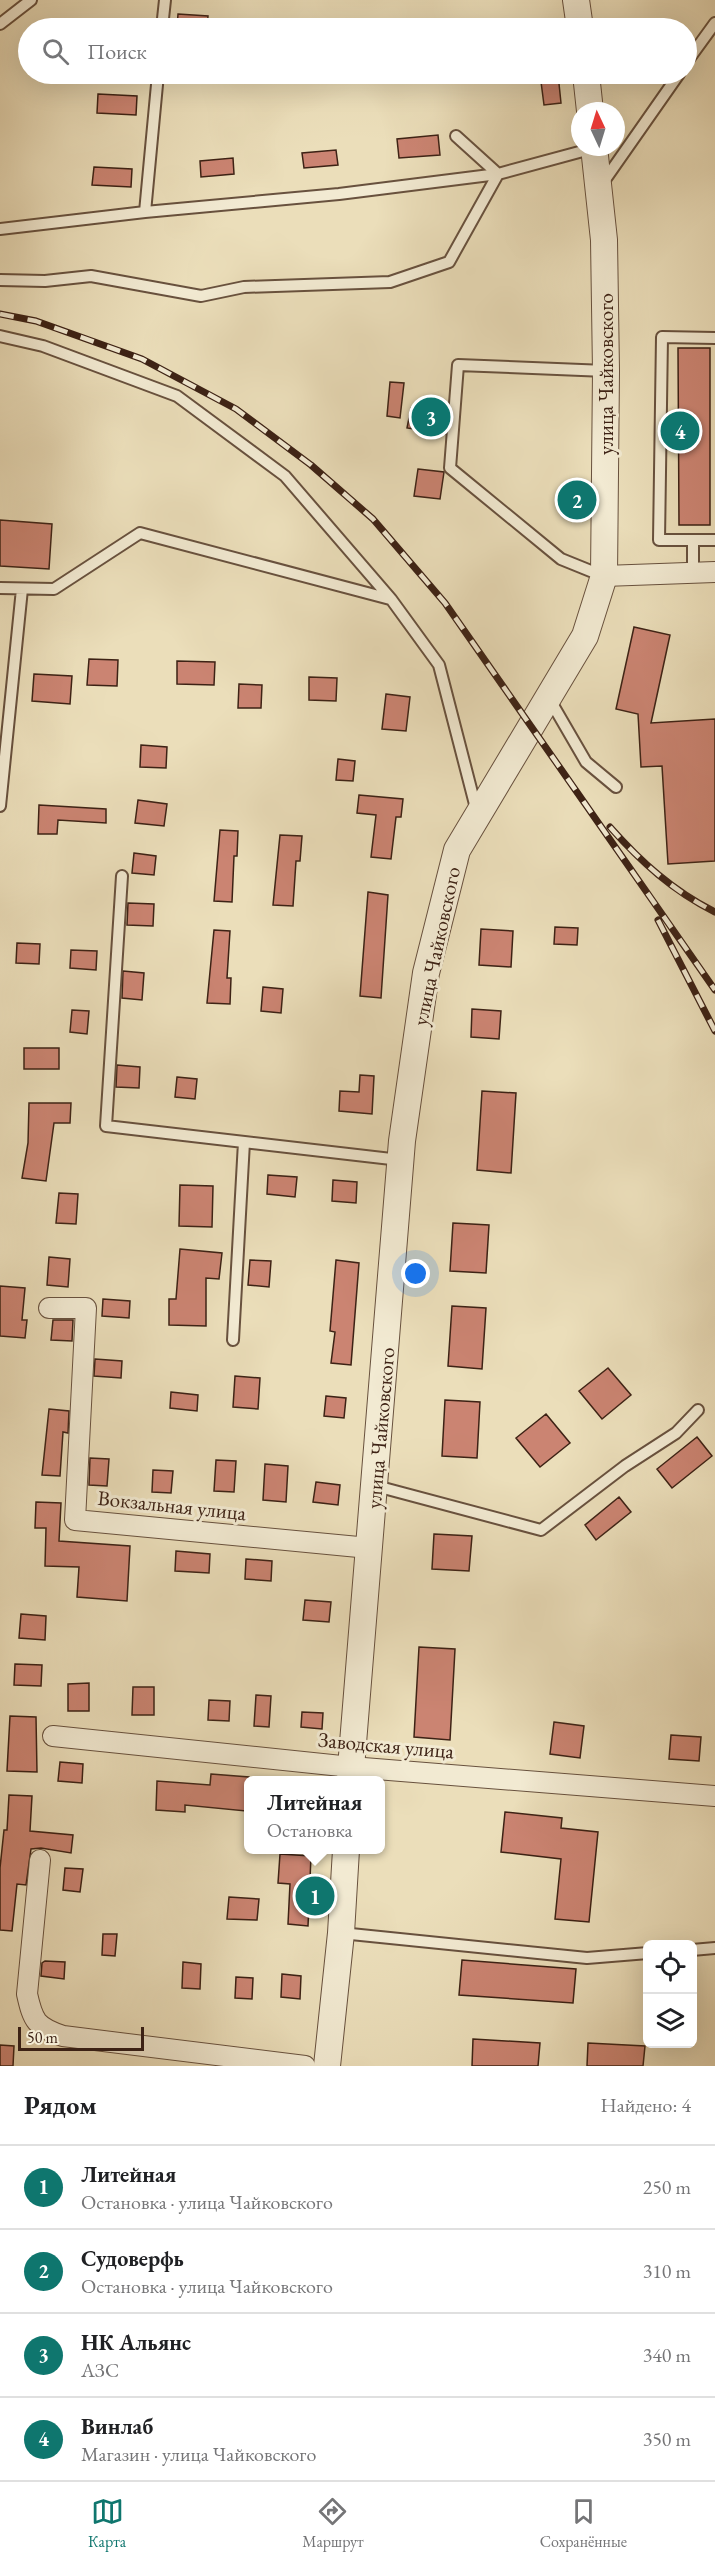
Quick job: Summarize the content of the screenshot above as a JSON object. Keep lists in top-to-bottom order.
{
  "streets": {
    "street": ["улица Чайковского", "Вокзальная улица", "Заводская улица"]
  },
  "crossings": [
    ["улица Чайковского", "Вокзальная улица"],
    ["улица Чайковского", "Заводская улица"]
  ],
  "scale_bar": "50 m",
  "north": "top",
  "page": {
    "search": "Поиск",
    "pins": [
      "3",
      "4",
      "2",
      "1"
    ],
    "popup": ["Литейная", "Остановка"],
    "scale": "50 m",
    "heading": ["Рядом", "Найдено: 4"],
    "list": [
      {
        "mark": "1",
        "name": "Литейная",
        "note": "Остановка · улица Чайковского",
        "value": "250 m"
      },
      {
        "mark": "2",
        "name": "Судоверфь",
        "note": "Остановка · улица Чайковского",
        "value": "310 m"
      },
      {
        "mark": "3",
        "name": "НК Альянс",
        "note": "АЗС",
        "value": "340 m"
      },
      {
        "mark": "4",
        "name": "Винлаб",
        "note": "Магазин · улица Чайковского",
        "value": "350 m"
      }
    ],
    "nav": ["Карта", "Маршрут", "Сохранённые"]
  }
}
